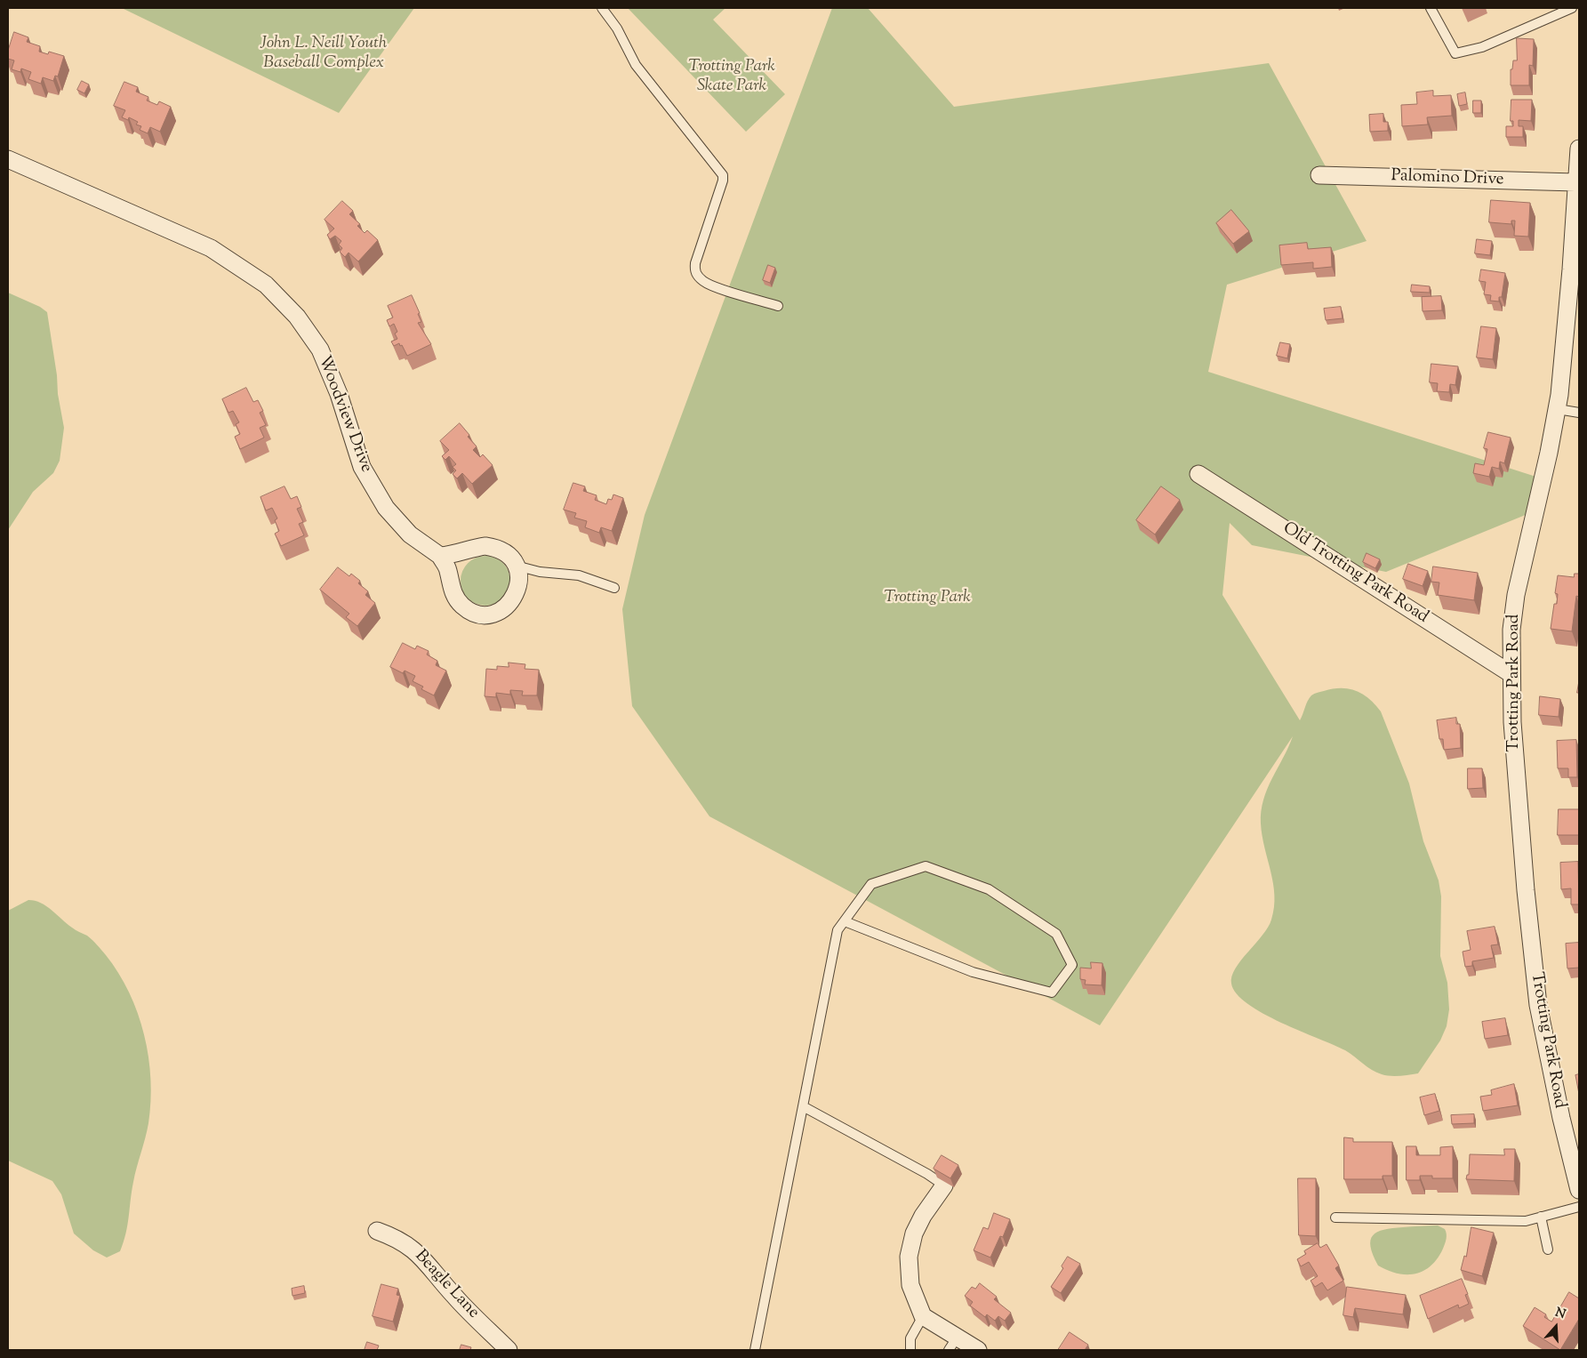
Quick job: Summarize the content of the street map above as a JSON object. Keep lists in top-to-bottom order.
{
  "streets": {
    "street": [
      "Palomino Drive",
      "Woodview Drive",
      "Old Trotting Park Road",
      "Trotting Park Road",
      "Beagle Lane"
    ]
  },
  "crossings": [
    ["Palomino Drive", "Trotting Park Road"],
    ["Old Trotting Park Road", "Trotting Park Road"]
  ],
  "parks": ["John L. Neill Youth Baseball Complex", "Trotting Park Skate Park", "Trotting Park"],
  "north": "top"
}
